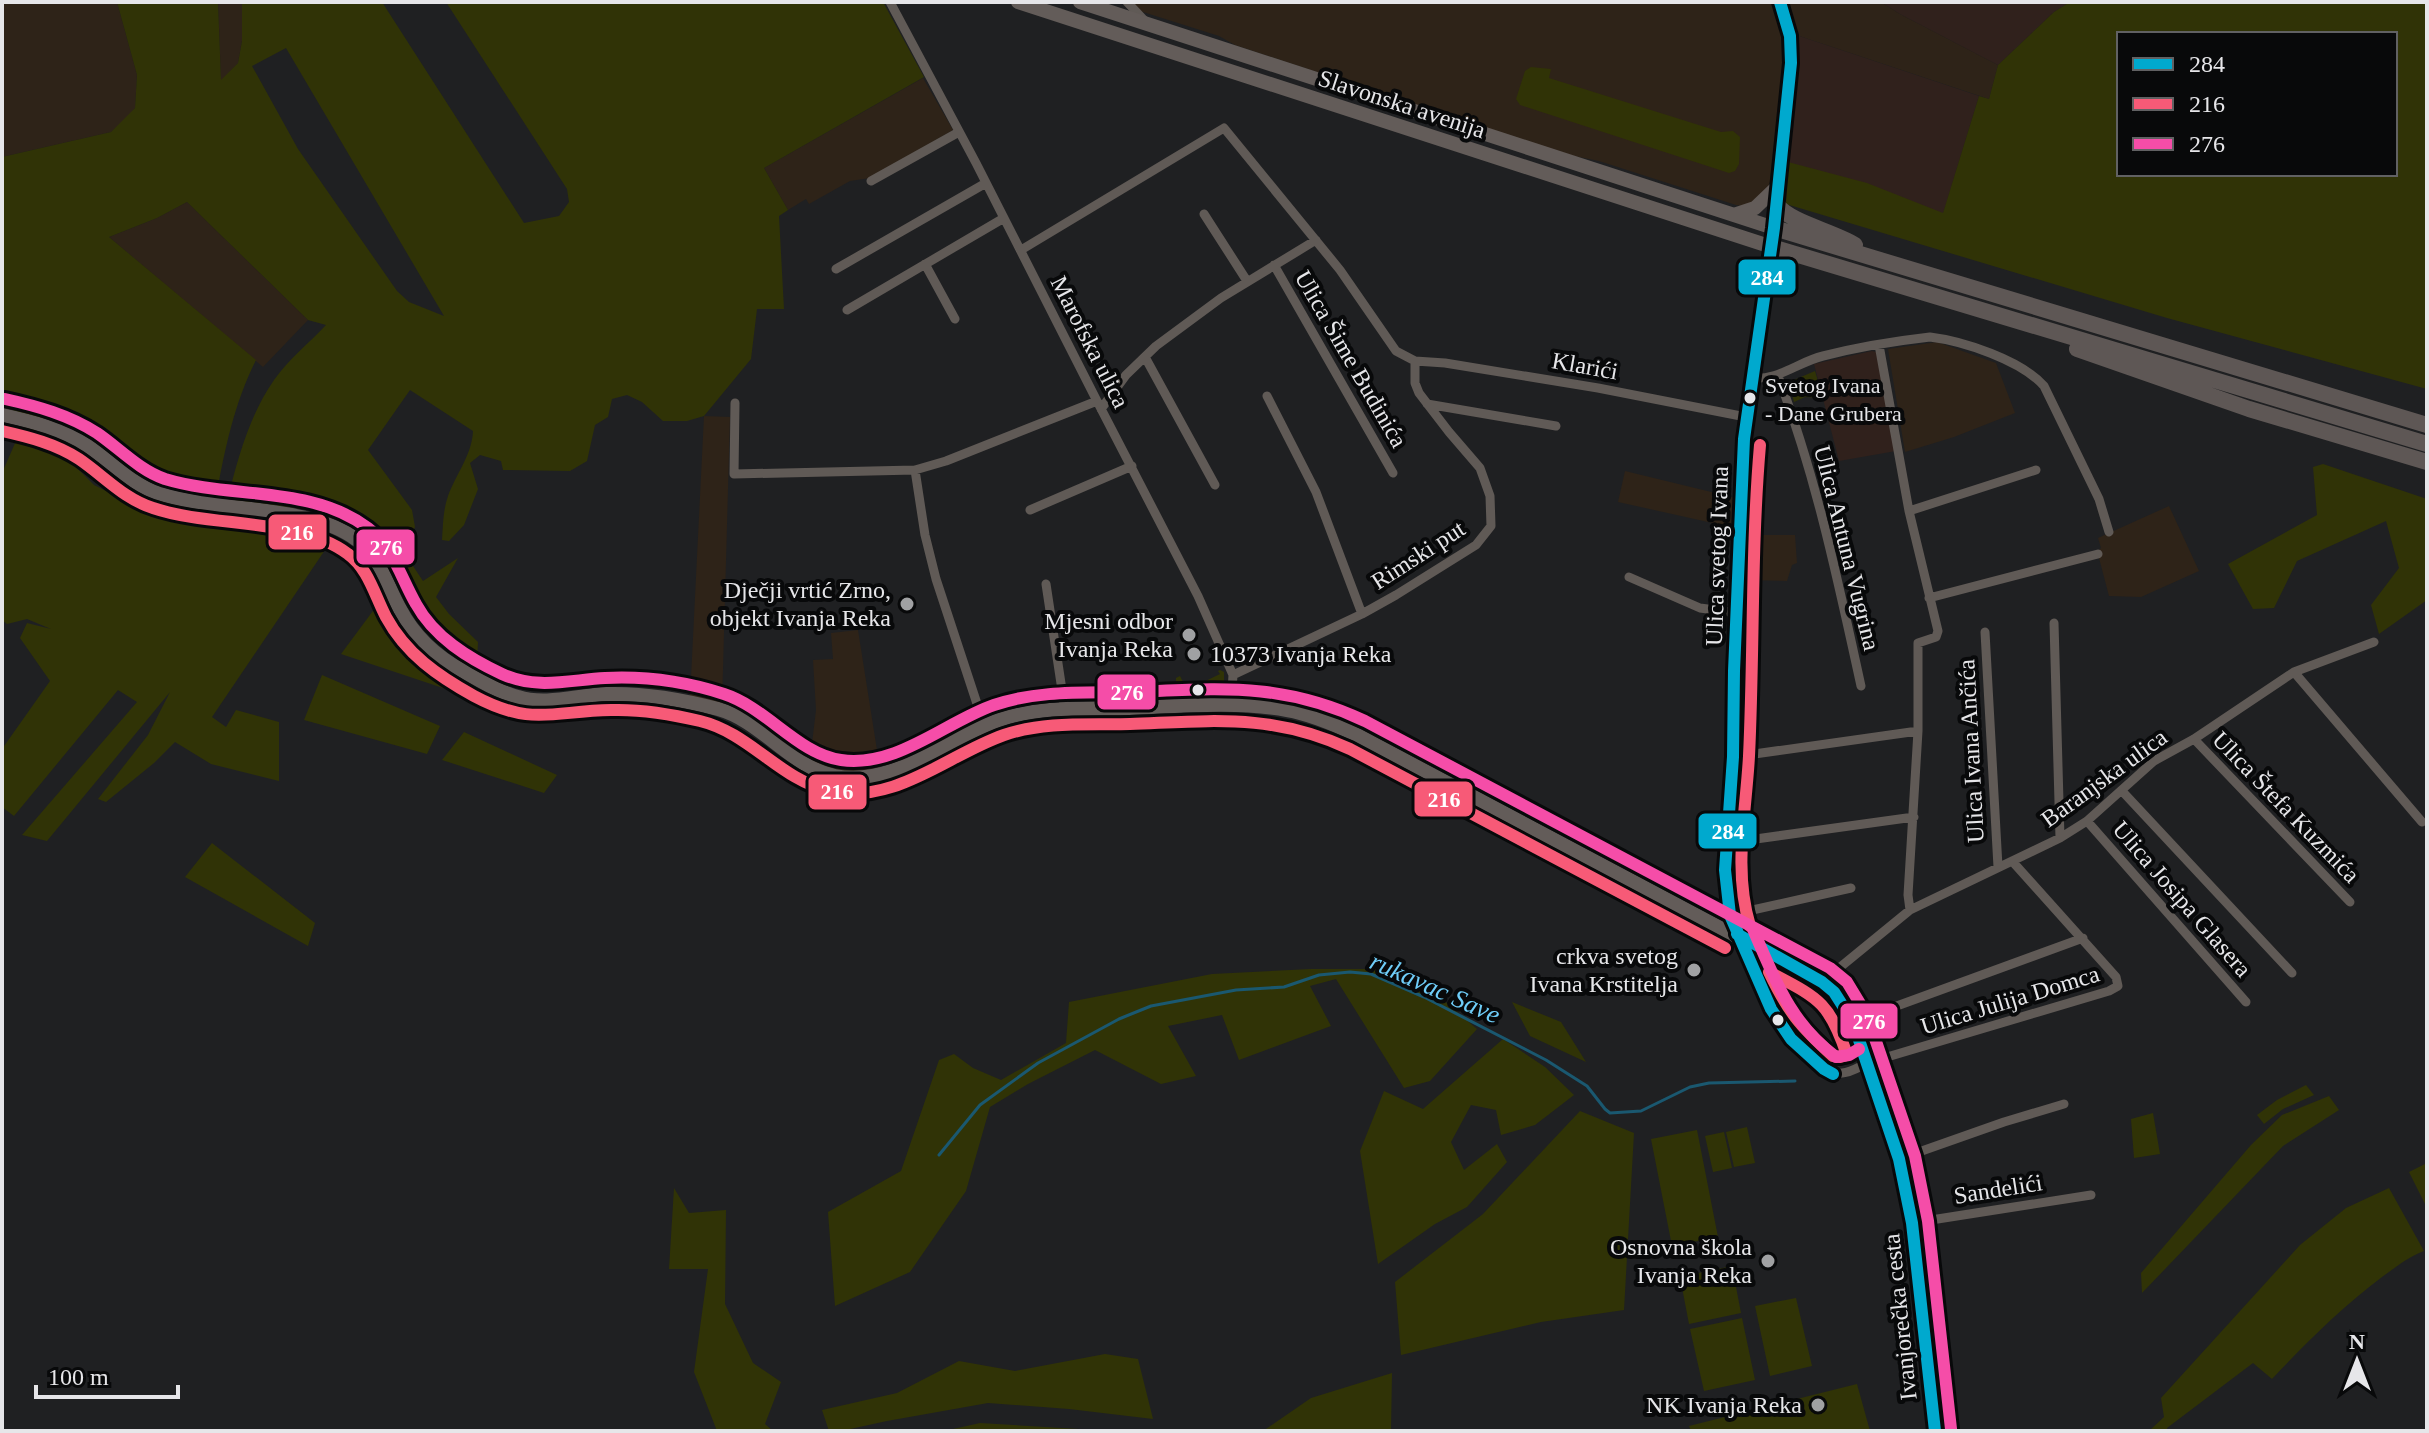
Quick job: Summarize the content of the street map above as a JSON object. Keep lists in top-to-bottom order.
{
  "streets": {
    "main road": ["Slavonska avenija", "Ivanjorečka cesta"],
    "street": [
      "Marofska ulica",
      "Ulica Šime Budinića",
      "Klarići",
      "Ulica Antuna Vugrina",
      "Rimski put",
      "Ulica svetog Ivana",
      "Ulica Ivana Ančića",
      "Baranjska ulica",
      "Ulica Štefa Kuzmića",
      "Ulica Josipa Glasera",
      "Ulica Julija Domca",
      "Sandelići"
    ]
  },
  "crossings": [
    ["Slavonska avenija", "Ulica svetog Ivana"],
    ["Marofska ulica", "Rimski put"],
    ["Marofska ulica", "Ivanjorečka cesta"],
    ["Klarići", "Rimski put"],
    ["Klarići", "Ulica svetog Ivana"],
    ["Ulica svetog Ivana", "Ulica Julija Domca"],
    ["Ulica svetog Ivana", "Ivanjorečka cesta"],
    ["Ulica Ivana Ančića", "Baranjska ulica"],
    ["Baranjska ulica", "Ulica Štefa Kuzmića"],
    ["Baranjska ulica", "Ulica Josipa Glasera"],
    ["Baranjska ulica", "Ivanjorečka cesta"],
    ["Ulica Julija Domca", "Ivanjorečka cesta"],
    ["Sandelići", "Ivanjorečka cesta"]
  ],
  "water": ["rukavac Save"],
  "places": [
    "Svetog Ivana - Dane Grubera",
    "Dječji vrtić Zrno, objekt Ivanja Reka",
    "Mjesni odbor Ivanja Reka",
    "10373 Ivanja Reka",
    "crkva svetog Ivana Krstitelja",
    "Osnovna škola Ivanja Reka",
    "NK Ivanja Reka"
  ],
  "lines": ["transit line 284", "transit line 276", "transit line 216"],
  "legend": ["284", "216", "276"],
  "scale_bar": "100 m",
  "north": "top"
}
